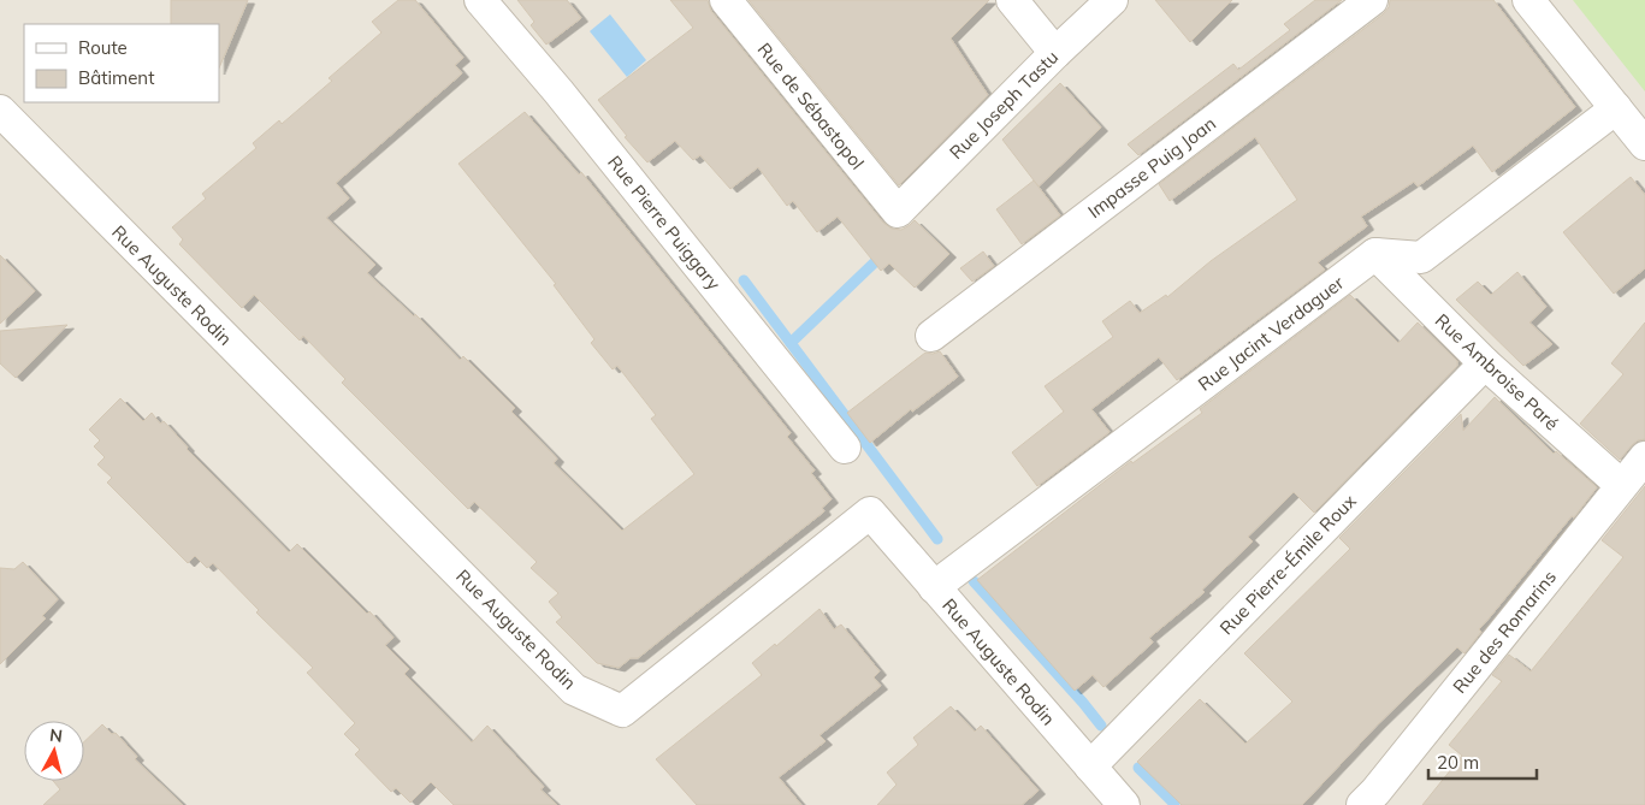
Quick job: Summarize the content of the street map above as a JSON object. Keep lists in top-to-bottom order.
{
  "streets": {
    "street": [
      "Rue Joseph Tastu",
      "Rue de Sébastopol",
      "Impasse Puig Joan",
      "Rue Pierre Puiggary",
      "Rue Auguste Rodin",
      "Rue Jacint Verdaguer",
      "Rue Ambroise Paré",
      "Rue Pierre-Émile Roux",
      "Rue des Romarins"
    ]
  },
  "crossings": [
    ["Rue Joseph Tastu", "Rue de Sébastopol"],
    ["Rue Auguste Rodin", "Rue Jacint Verdaguer"],
    ["Rue Auguste Rodin", "Rue Pierre-Émile Roux"],
    ["Rue Jacint Verdaguer", "Rue Ambroise Paré"],
    ["Rue Ambroise Paré", "Rue Pierre-Émile Roux"],
    ["Rue Ambroise Paré", "Rue des Romarins"]
  ],
  "legend": ["Route", "Bâtiment"],
  "scale_bar": "20 m",
  "north": "top"
}
